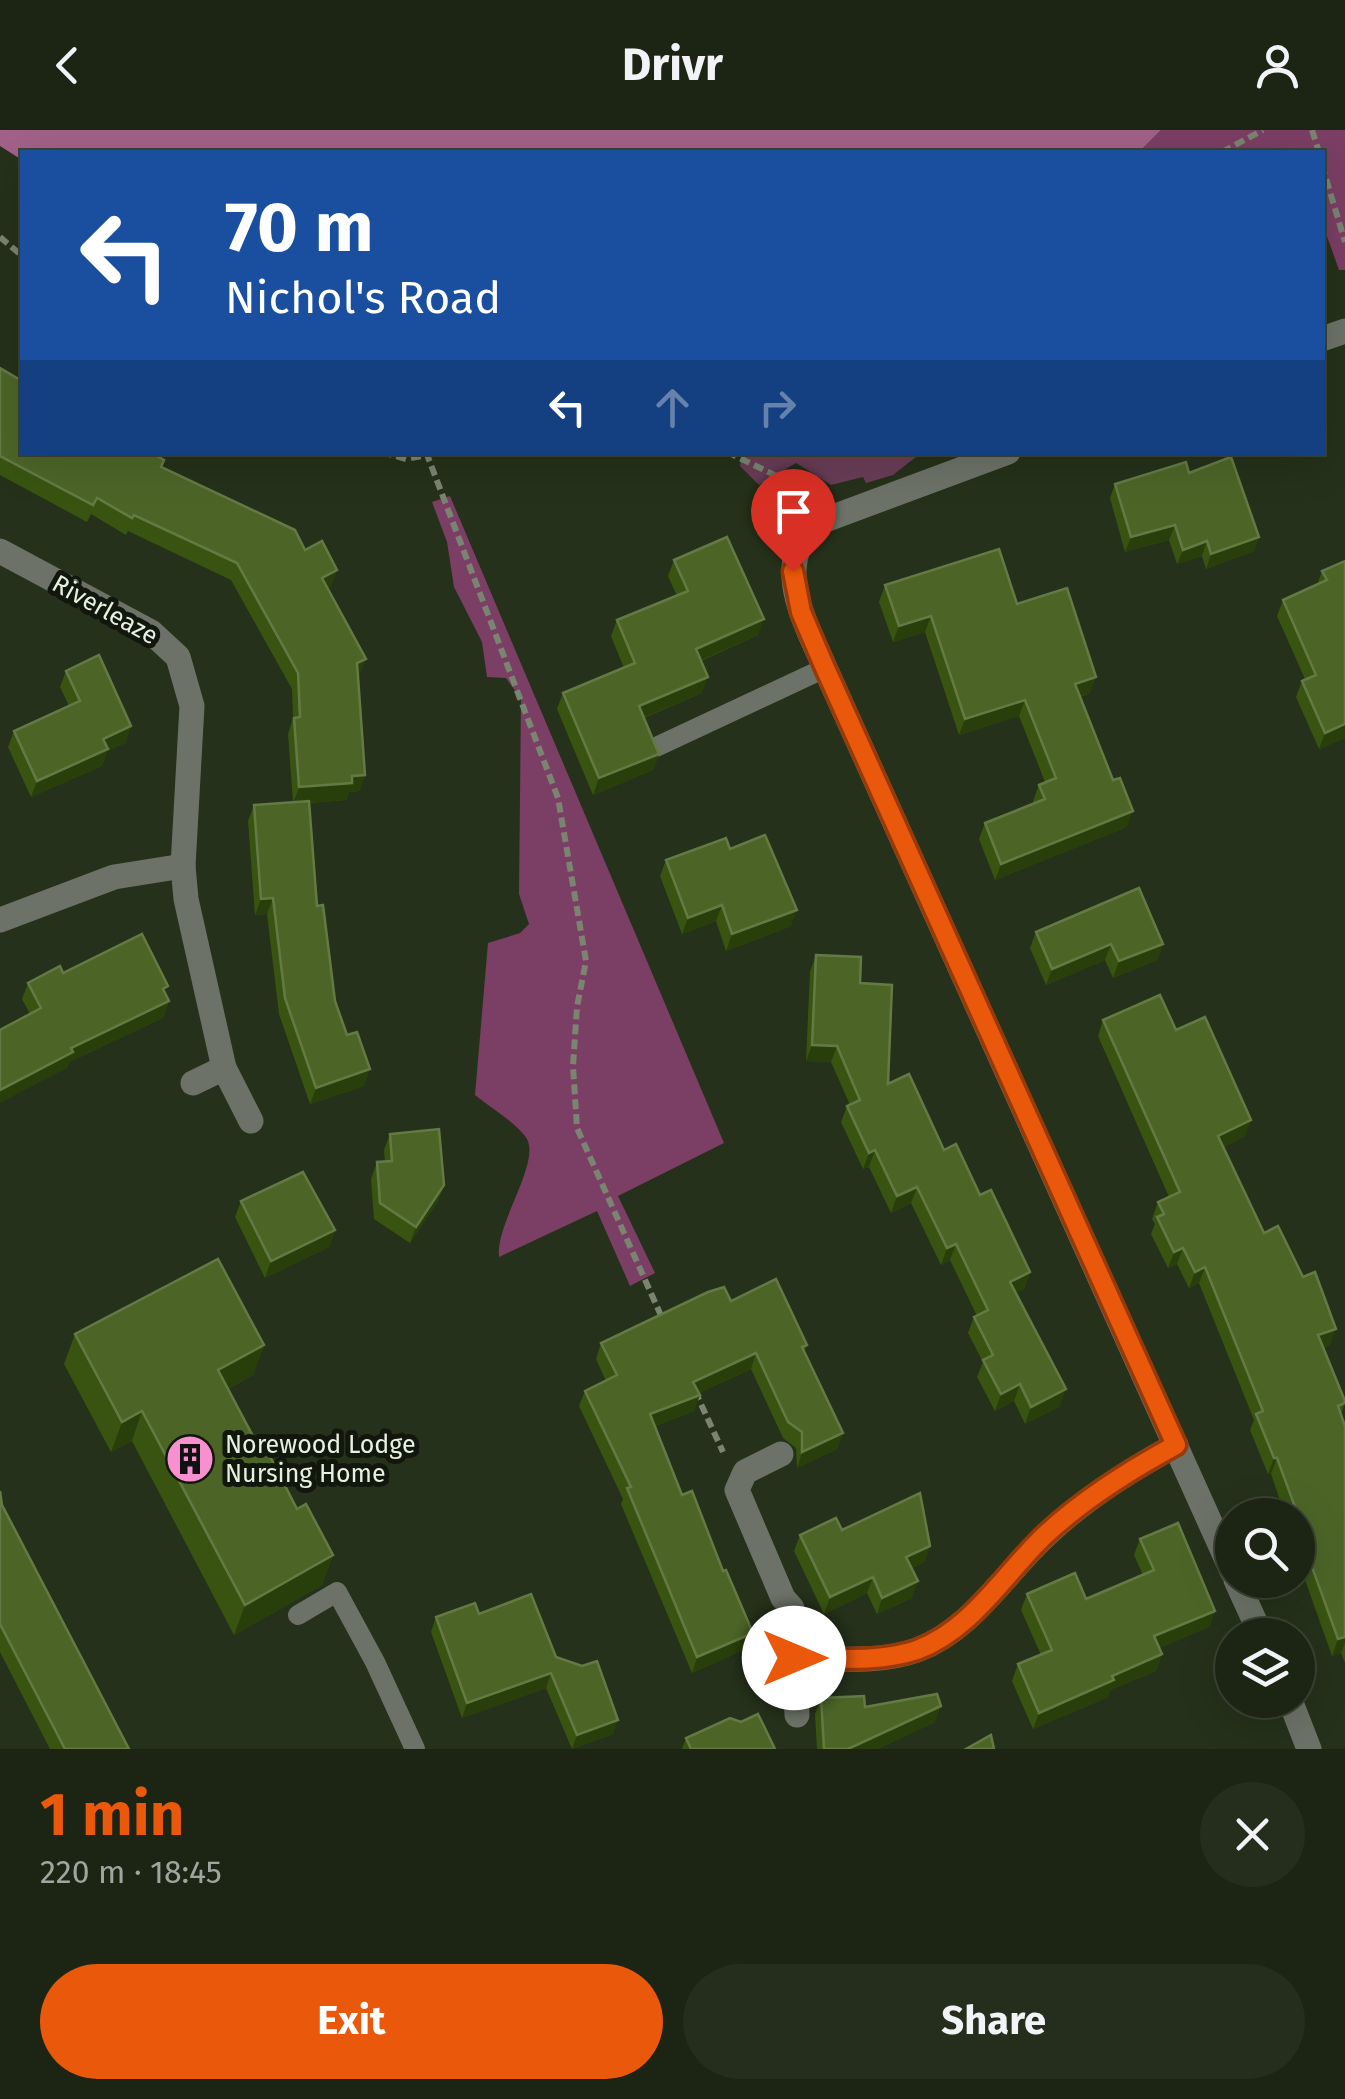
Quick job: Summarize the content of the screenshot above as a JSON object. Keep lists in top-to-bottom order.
{
  "streets": {
    "street": ["Riverleaze"]
  },
  "places": {
    "building": ["Norewood Lodge Nursing Home"]
  },
  "page": {
    "header": "Drivr",
    "turn": ["70 m", "Nichol's Road"],
    "heading": ["1 min", "220 m · 18:45"],
    "buttons": ["Exit", "Share"]
  }
}
